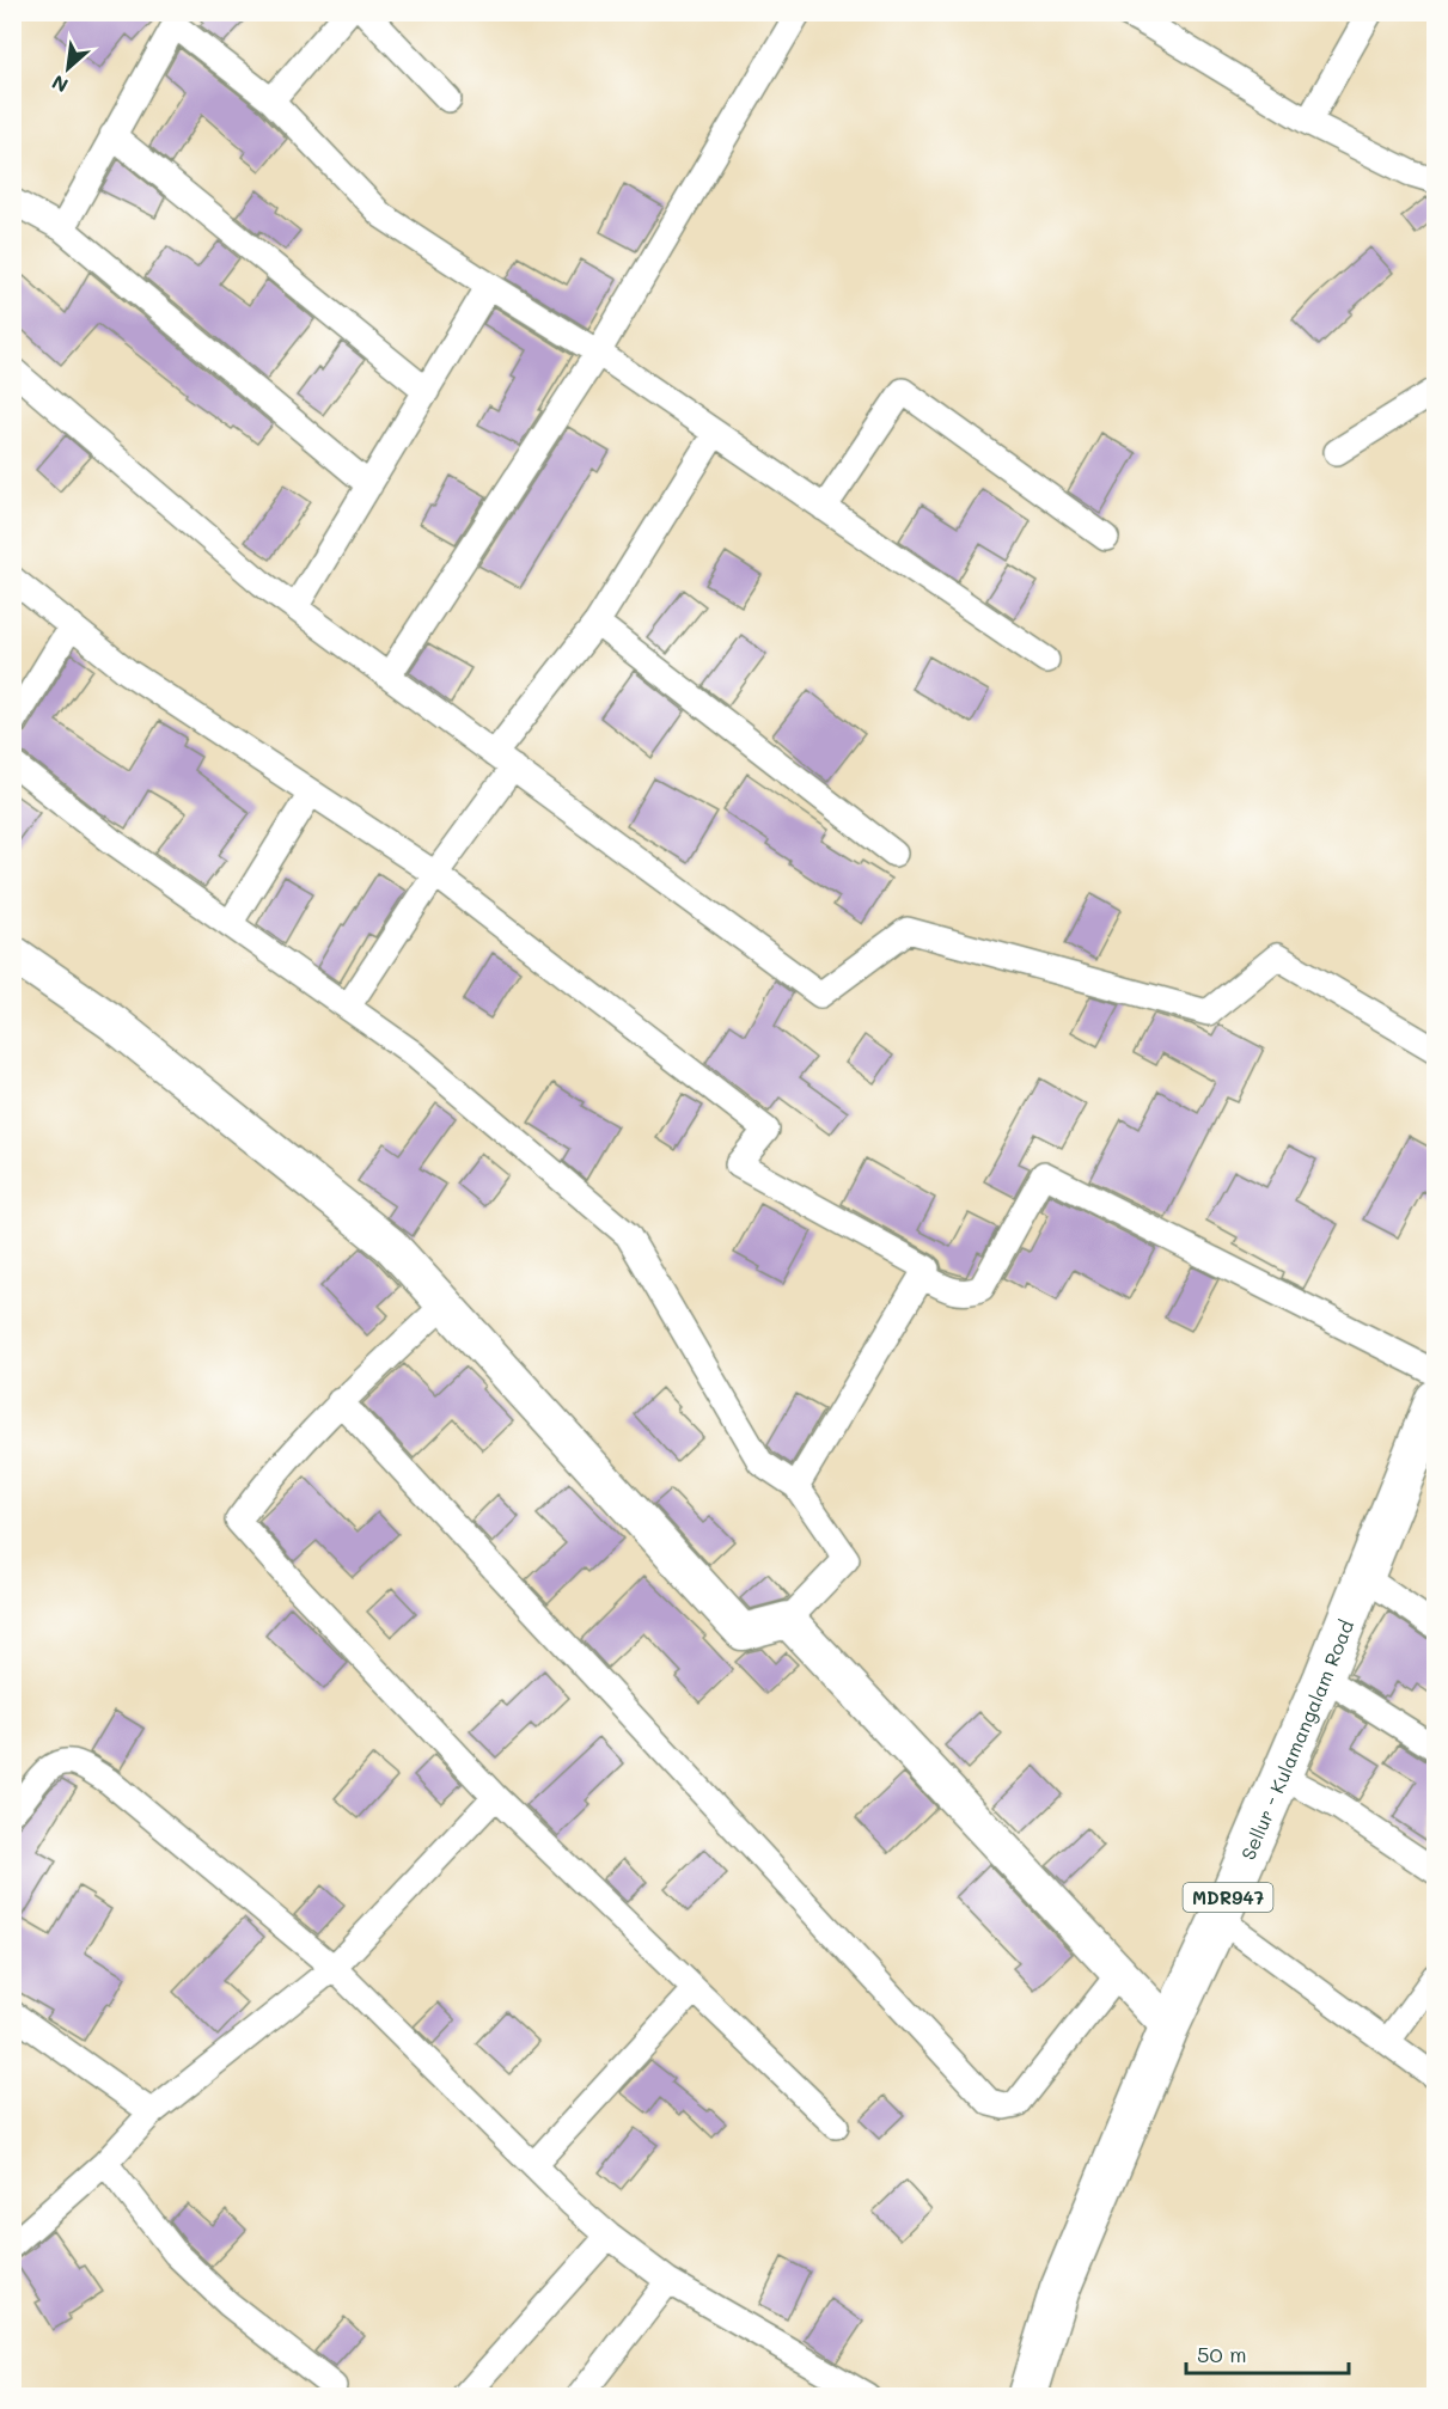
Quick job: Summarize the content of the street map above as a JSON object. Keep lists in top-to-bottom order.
{
  "streets": {
    "main road": ["Sellur - Kulamangalam Road", "MDR947"]
  },
  "scale_bar": "50 m",
  "north": "bottom left"
}
